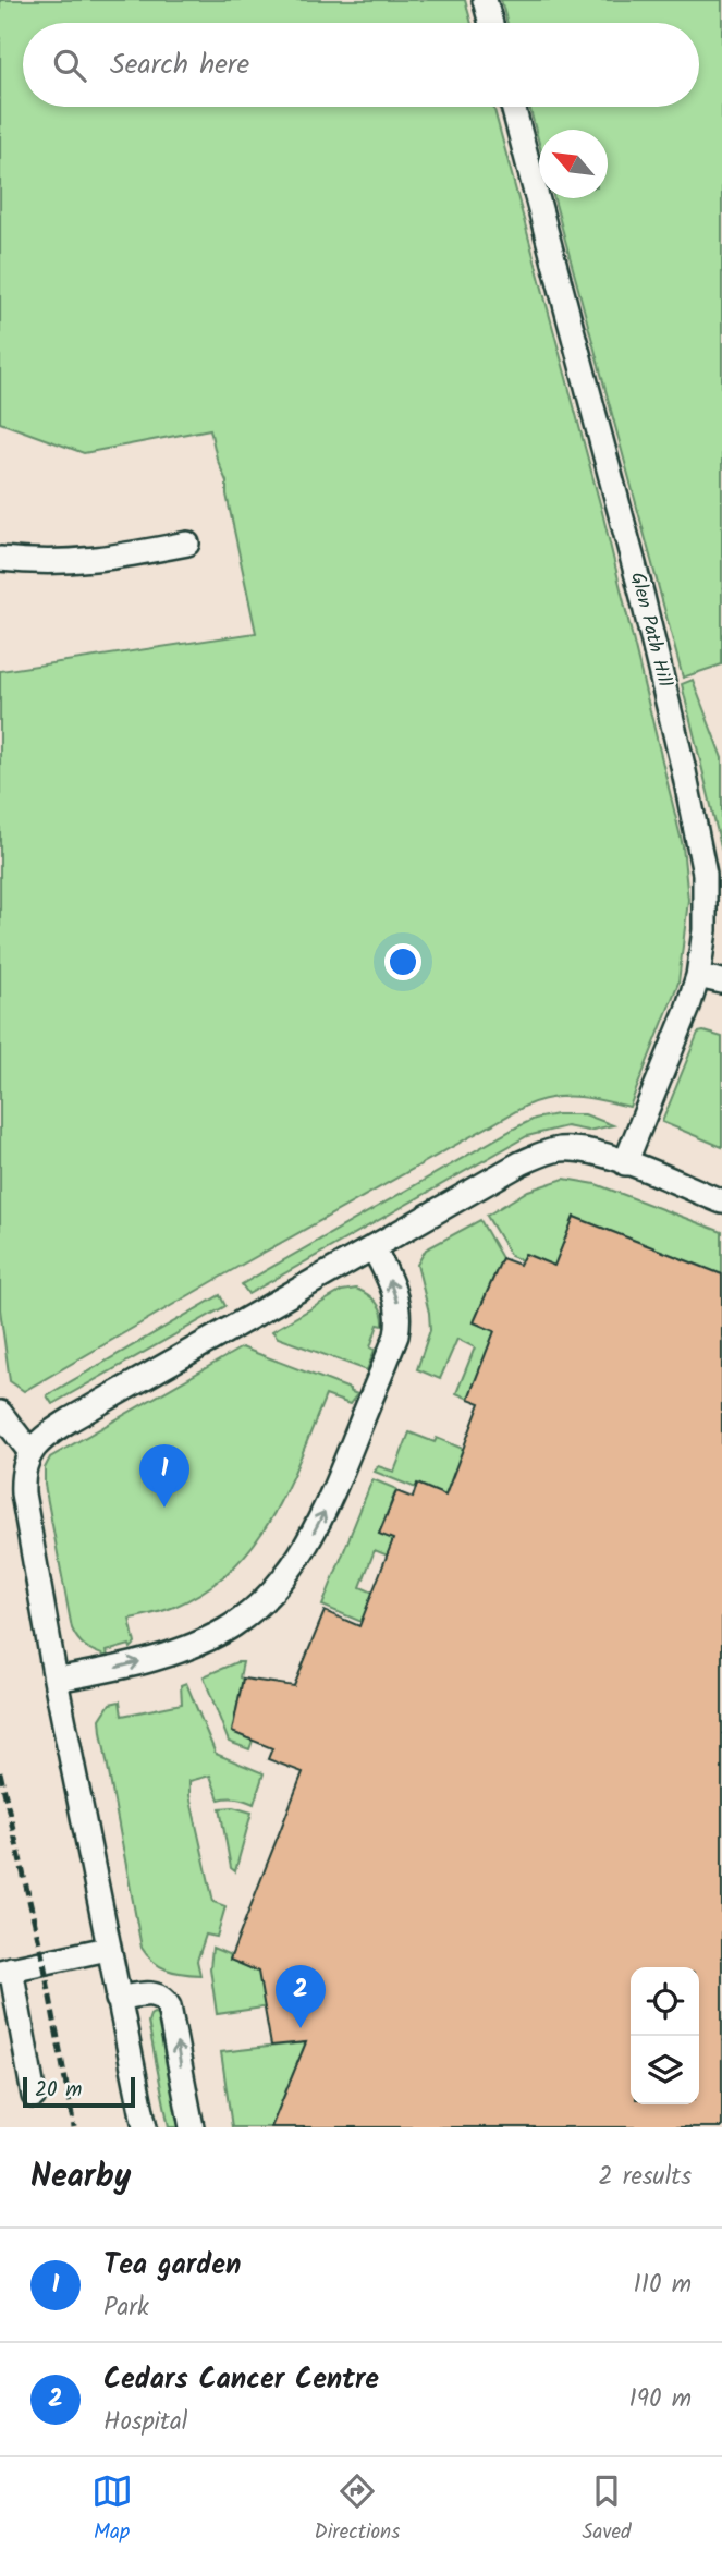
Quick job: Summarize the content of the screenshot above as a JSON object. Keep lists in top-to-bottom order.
{
  "streets": {
    "lane": ["Glen Path Hill"]
  },
  "scale_bar": "20 m",
  "north": "top left",
  "page": {
    "search": "Search here",
    "pins": ["1", "2"],
    "scale": "20 m",
    "heading": ["Nearby", "2 results"],
    "list": [
      {
        "mark": "1",
        "name": "Tea garden",
        "note": "Park",
        "value": "110 m"
      },
      {
        "mark": "2",
        "name": "Cedars Cancer Centre",
        "note": "Hospital",
        "value": "190 m"
      }
    ],
    "nav": ["Map", "Directions", "Saved"]
  }
}
